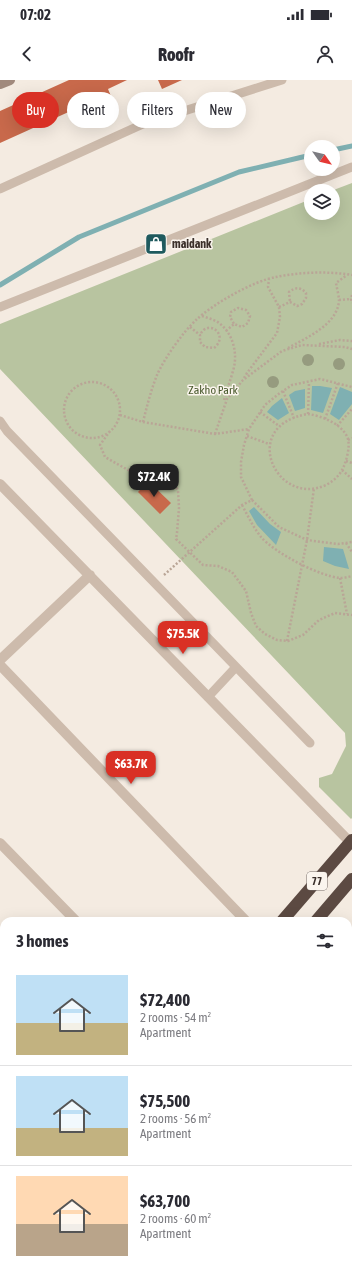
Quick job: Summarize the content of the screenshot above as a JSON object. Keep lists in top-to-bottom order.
{
  "streets": {
    "highway": ["77"]
  },
  "parks": ["Zakho Park"],
  "places": {
    "shop": ["maidank"]
  },
  "north": "bottom right",
  "page": {
    "status": "07:02",
    "header": "Roofr",
    "chip": [
      "Buy",
      "Rent",
      "Filters",
      "New"
    ],
    "price": ["$72.4K", "$75.5K", "$63.7K"],
    "heading": "3 homes",
    "list": [
      {
        "name": "$72,400",
        "note": "2 rooms · 54 m² · Apartment"
      },
      {
        "name": "$75,500",
        "note": "2 rooms · 56 m² · Apartment"
      },
      {
        "name": "$63,700",
        "note": "2 rooms · 60 m² · Apartment"
      }
    ]
  }
}
